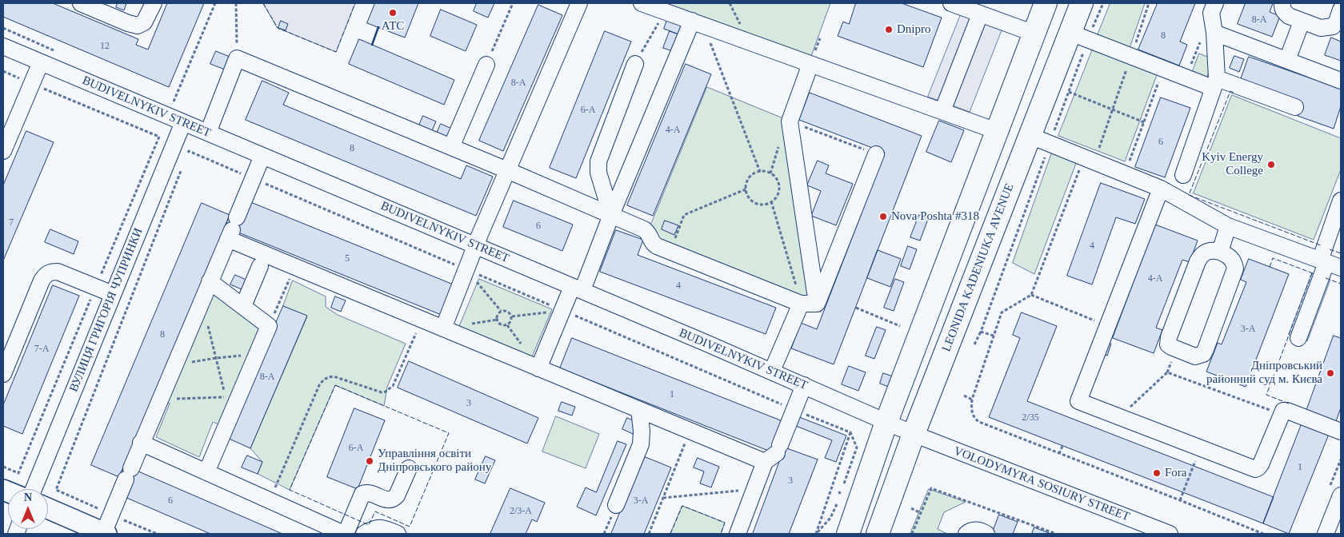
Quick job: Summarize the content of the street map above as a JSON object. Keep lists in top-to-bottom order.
{
  "streets": {
    "highway": ["LEONIDA KADENIUKA AVENUE"],
    "street": ["BUDIVELNYKIV STREET", "ВУЛИЦЯ ГРИГОРІЯ ЧУПРИНКИ", "VOLODYMYRA SOSIURY STREET"]
  },
  "crossings": [
    ["BUDIVELNYKIV STREET", "LEONIDA KADENIUKA AVENUE"],
    ["BUDIVELNYKIV STREET", "ВУЛИЦЯ ГРИГОРІЯ ЧУПРИНКИ"],
    ["BUDIVELNYKIV STREET", "VOLODYMYRA SOSIURY STREET"],
    ["LEONIDA KADENIUKA AVENUE", "VOLODYMYRA SOSIURY STREET"]
  ],
  "places": [
    "АТС",
    "Dnipro",
    "Kyiv Energy College",
    "Nova Poshta #318",
    "Дніпровський районний суд м. Києва",
    "Управління освіти Дніпровського району",
    "Fora"
  ],
  "house_numbers": [
    "8-А",
    "8",
    "12",
    "8-А",
    "6-А",
    "4-А",
    "6",
    "8",
    "7",
    "6",
    "4",
    "5",
    "4-А",
    "4",
    "3-А",
    "8",
    "7-А",
    "8-А",
    "1",
    "3",
    "2/35",
    "6-А",
    "1",
    "3",
    "6",
    "3-А",
    "2/3-А"
  ],
  "north": "top"
}
